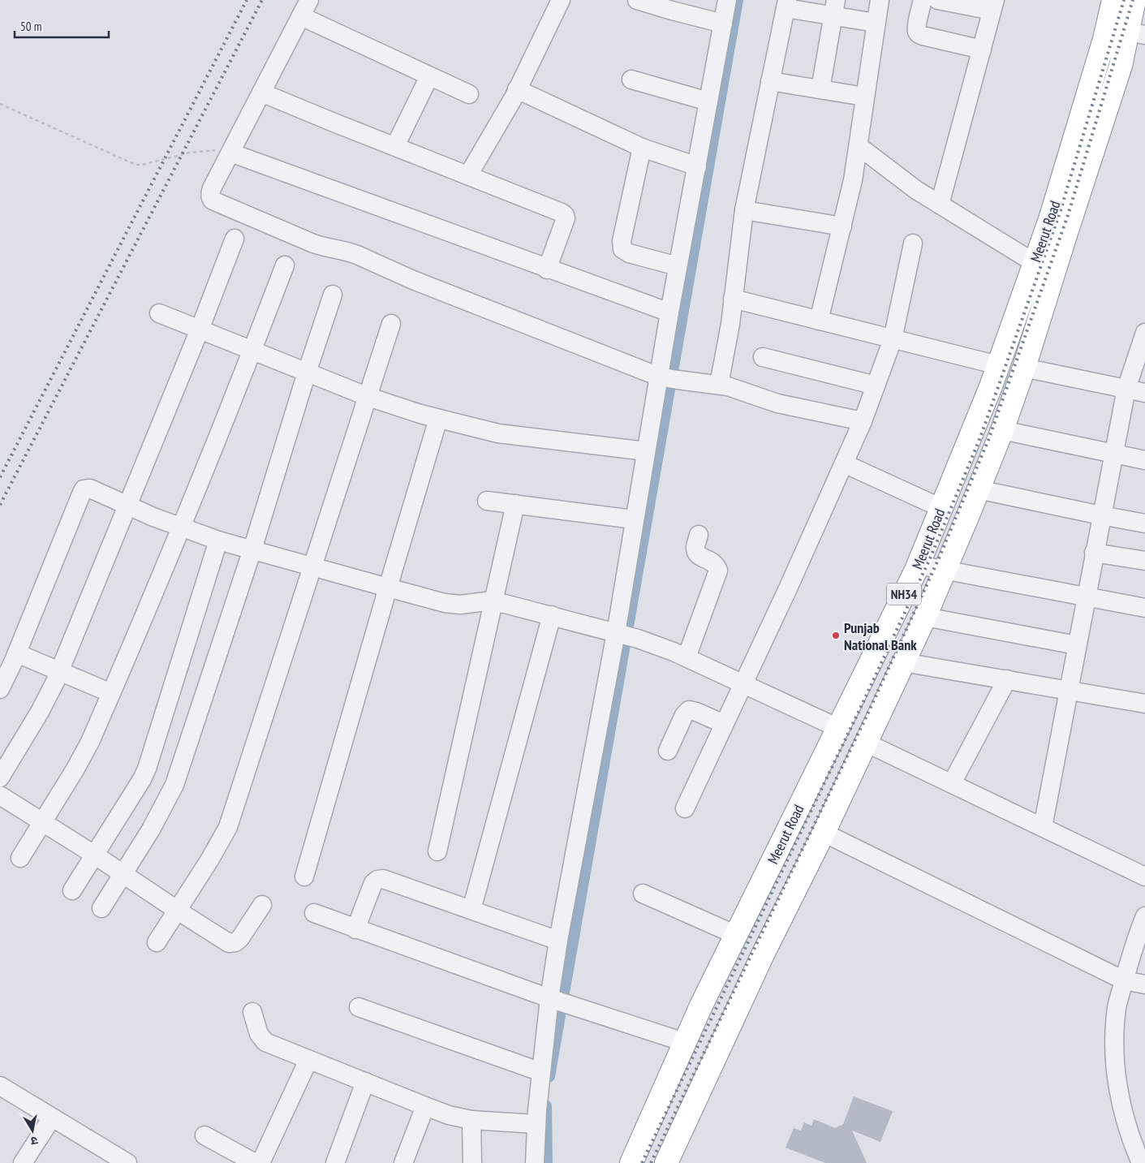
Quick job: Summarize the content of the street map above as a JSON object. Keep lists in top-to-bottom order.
{
  "streets": {
    "highway": ["Meerut Road", "NH34"]
  },
  "places": ["Punjab National Bank"],
  "scale_bar": "50 m",
  "north": "bottom"
}
